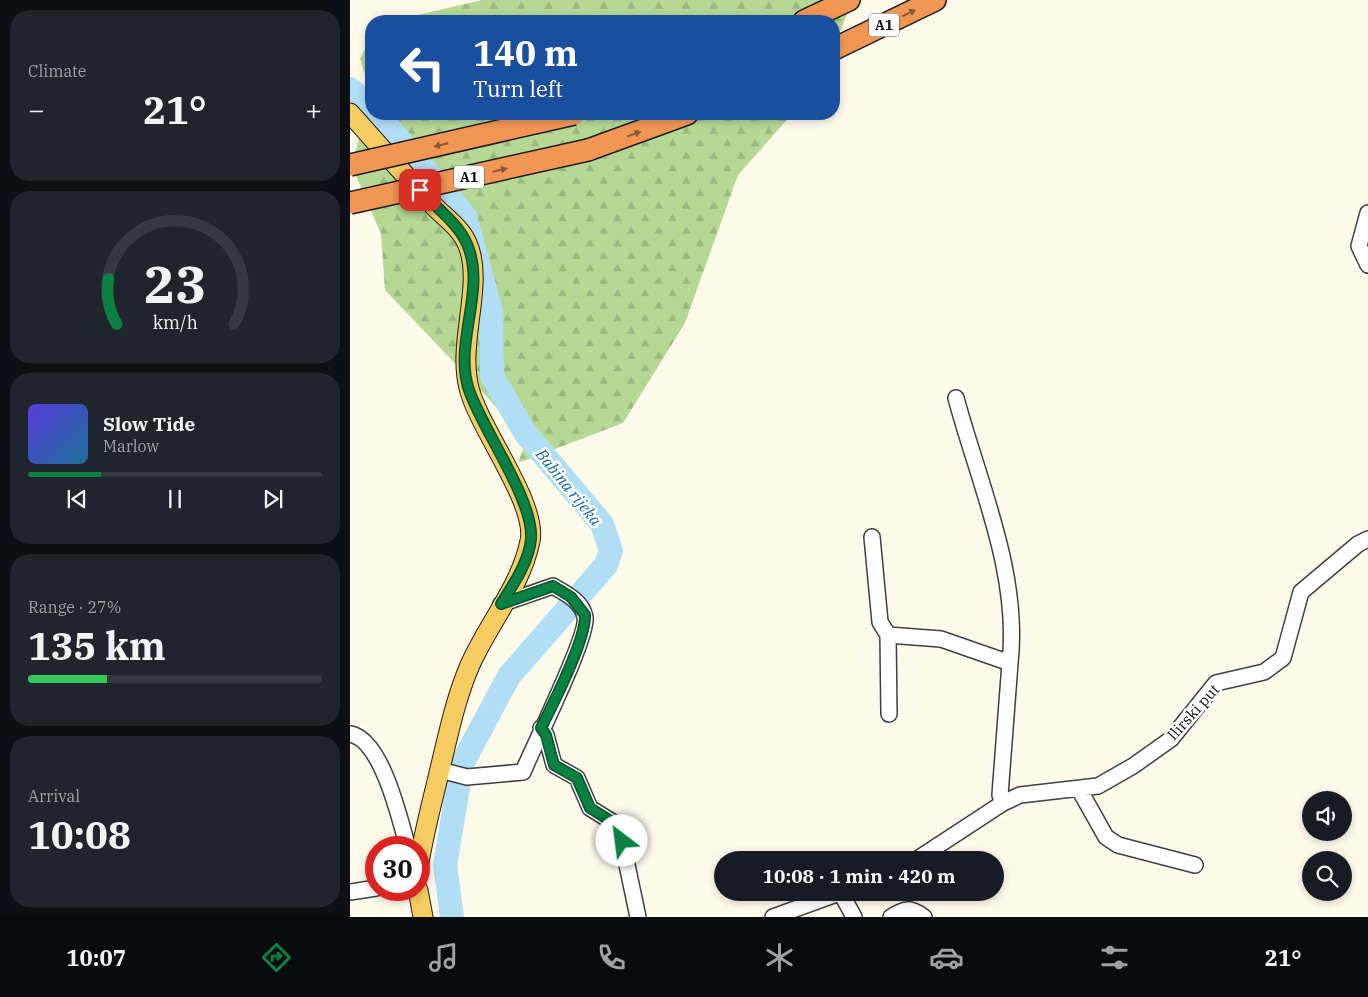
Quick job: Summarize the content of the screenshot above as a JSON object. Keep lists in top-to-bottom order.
{
  "streets": {
    "highway": ["A1"],
    "street": ["Ilirski put"]
  },
  "water": ["Babina rijeka"],
  "page": {
    "tile": [
      "Climate",
      ["Range · 27%", "135 km"],
      ["Arrival", "10:08"]
    ],
    "turn": ["140 m", "Turn left"],
    "heat": ["−", "21°", "+"],
    "song": ["Slow Tide", "Marlow"],
    "limit": "30",
    "trip": "10:08 · 1 min · 420 m",
    "tabs": ["10:07", "21°"],
    "gauge": ["23", "km/h"]
  }
}
